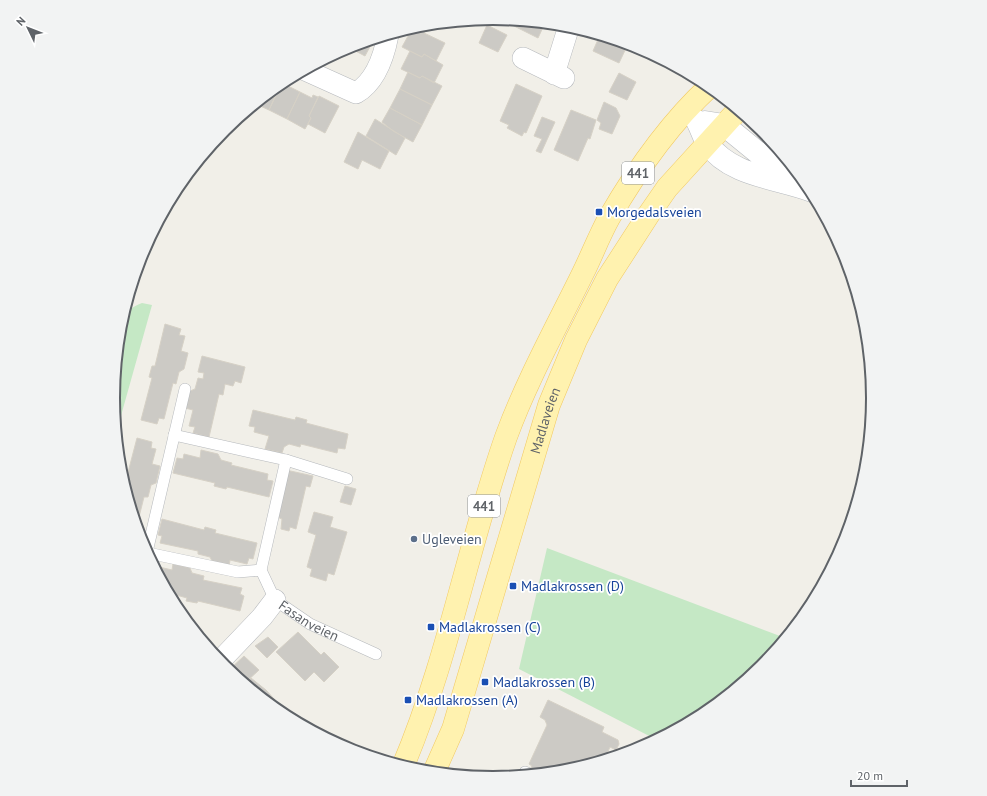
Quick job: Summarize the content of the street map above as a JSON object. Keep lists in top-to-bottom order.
{
  "streets": {
    "main road": ["441", "Madlaveien"],
    "street": ["Fasanveien"]
  },
  "places": {
    "transit": [
      "Morgedalsveien",
      "Madlakrossen (D)",
      "Madlakrossen (C)",
      "Madlakrossen (B)",
      "Madlakrossen (A)"
    ],
    "other": ["Ugleveien"]
  },
  "scale_bar": "20 m",
  "north": "top left"
}
